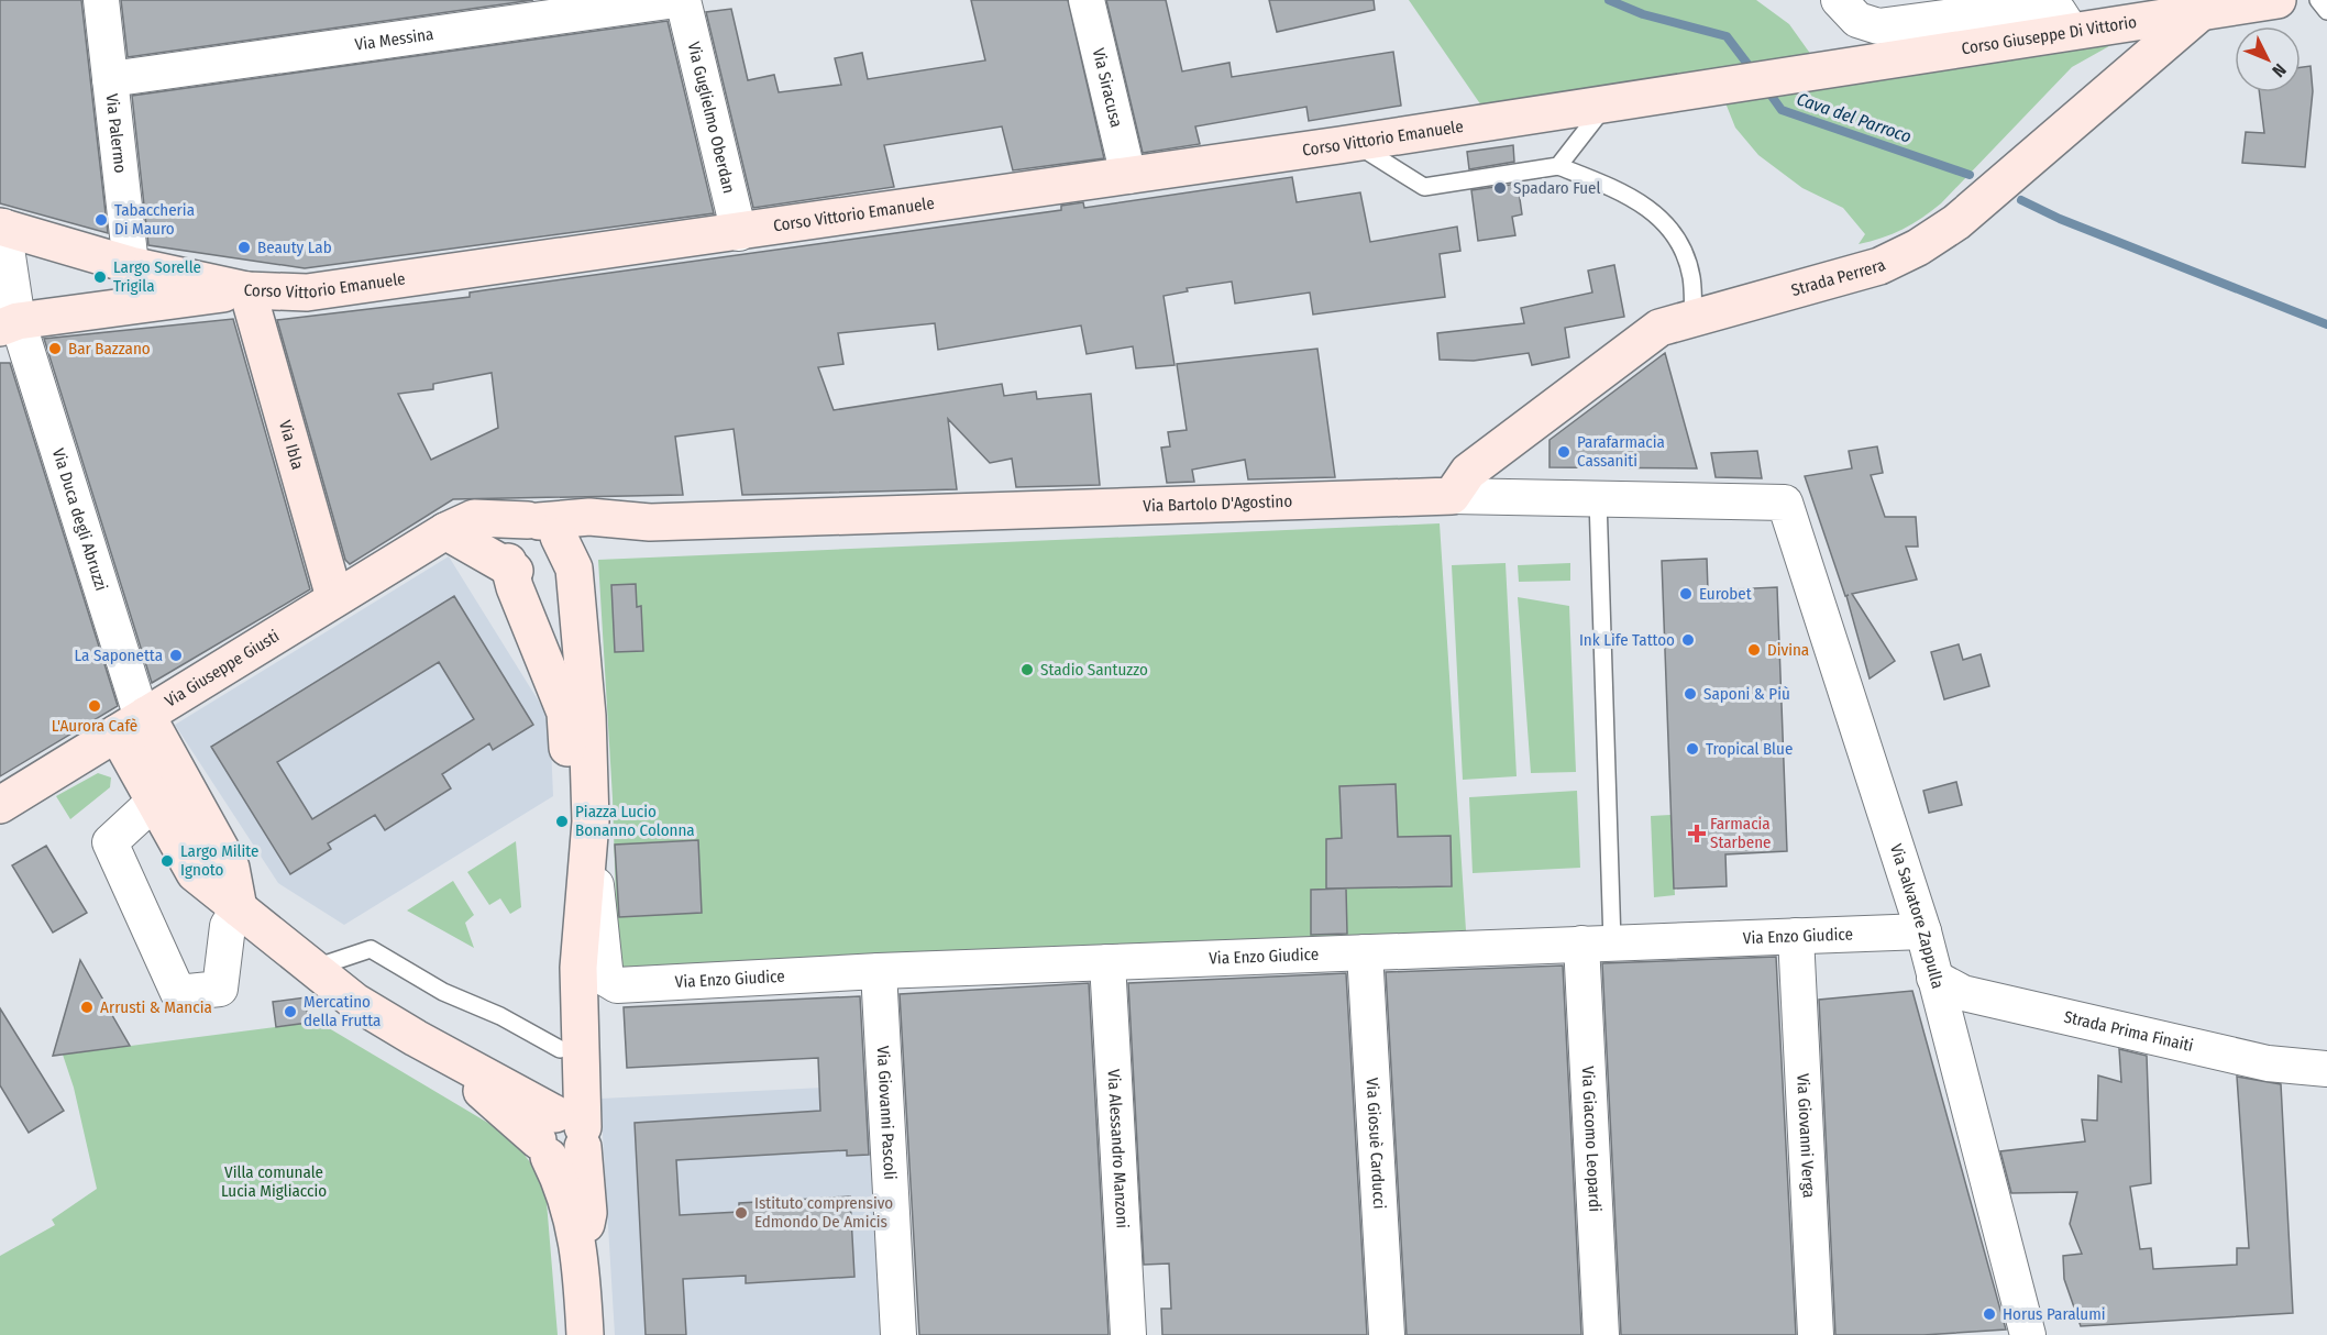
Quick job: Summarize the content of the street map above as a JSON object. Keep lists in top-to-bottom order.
{
  "streets": {
    "main road": [
      "Corso Giuseppe Di Vittorio",
      "Corso Vittorio Emanuele",
      "Strada Perrera",
      "Via Ibla",
      "Via Bartolo D'Agostino",
      "Via Giuseppe Giusti"
    ],
    "street": [
      "Via Messina",
      "Via Siracusa",
      "Via Guglielmo Oberdan",
      "Via Palermo",
      "Via Duca degli Abruzzi",
      "Via Salvatore Zappulla",
      "Via Enzo Giudice",
      "Strada Prima Finaiti",
      "Via Giovanni Pascoli",
      "Via Giovanni Verga",
      "Via Giacomo Leopardi",
      "Via Giosuè Carducci",
      "Via Alessandro Manzoni"
    ]
  },
  "crossings": [
    ["Corso Giuseppe Di Vittorio", "Corso Vittorio Emanuele"],
    ["Corso Giuseppe Di Vittorio", "Strada Perrera"],
    ["Via Messina", "Via Palermo"],
    ["Via Siracusa", "Corso Vittorio Emanuele"],
    ["Via Guglielmo Oberdan", "Corso Vittorio Emanuele"],
    ["Via Palermo", "Corso Vittorio Emanuele"],
    ["Corso Vittorio Emanuele", "Via Ibla"],
    ["Corso Vittorio Emanuele", "Via Duca degli Abruzzi"],
    ["Strada Perrera", "Via Bartolo D'Agostino"],
    ["Via Ibla", "Via Giuseppe Giusti"],
    ["Via Bartolo D'Agostino", "Via Giuseppe Giusti"],
    ["Via Bartolo D'Agostino", "Via Salvatore Zappulla"],
    ["Via Duca degli Abruzzi", "Via Giuseppe Giusti"],
    ["Via Salvatore Zappulla", "Via Enzo Giudice"],
    ["Via Salvatore Zappulla", "Strada Prima Finaiti"],
    ["Via Enzo Giudice", "Via Giovanni Pascoli"],
    ["Via Enzo Giudice", "Via Giovanni Verga"],
    ["Via Enzo Giudice", "Via Giacomo Leopardi"],
    ["Via Enzo Giudice", "Via Giosuè Carducci"],
    ["Via Enzo Giudice", "Via Alessandro Manzoni"]
  ],
  "water": ["Cava del Parroco"],
  "parks": ["Villa comunale Lucia Migliaccio"],
  "places": {
    "other": [
      "Spadaro Fuel",
      "Tabaccheria Di Mauro",
      "Beauty Lab",
      "Largo Sorelle Trigila",
      "Bar Bazzano",
      "Parafarmacia Cassaniti",
      "Eurobet",
      "Ink Life Tattoo",
      "Divina",
      "La Saponetta",
      "Stadio Santuzzo",
      "Saponi & Più",
      "L'Aurora Cafè",
      "Tropical Blue",
      "Piazza Lucio Bonanno Colonna",
      "Largo Milite Ignoto",
      "Arrusti & Mancia",
      "Mercatino della Frutta",
      "Istituto comprensivo Edmondo De Amicis",
      "Horus Paralumi"
    ],
    "health": ["Farmacia Starbene"]
  },
  "north": "bottom right"
}
